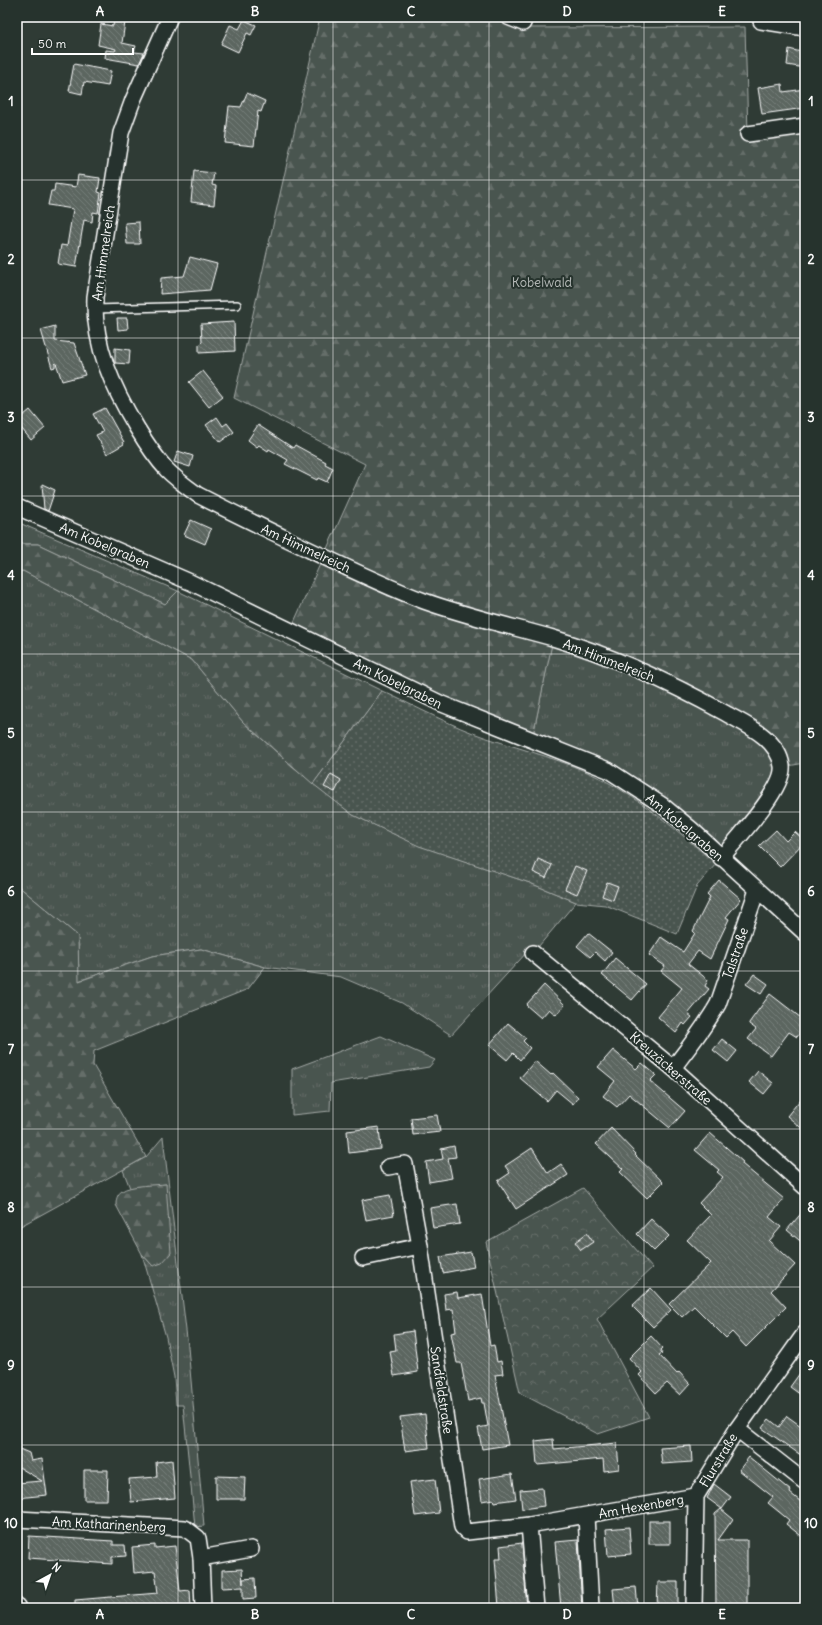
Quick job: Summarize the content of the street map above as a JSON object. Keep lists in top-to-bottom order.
{
  "streets": {
    "street": [
      "Am Himmelreich",
      "Am Kobelgraben",
      "Talstraße",
      "Kreuzäckerstraße",
      "Sandfeldstraße",
      "Flurstraße",
      "Am Hexenberg",
      "Am Katharinenberg"
    ]
  },
  "crossings": [
    ["Am Himmelreich", "Am Kobelgraben"],
    ["Am Kobelgraben", "Talstraße"],
    ["Talstraße", "Kreuzäckerstraße"],
    ["Sandfeldstraße", "Am Hexenberg"],
    ["Flurstraße", "Am Hexenberg"]
  ],
  "parks": ["Kobelwald"],
  "scale_bar": "50 m",
  "north": "top right",
  "grid": {
    "columns": [
      "A",
      "B",
      "C",
      "D",
      "E"
    ],
    "rows": [
      "1",
      "2",
      "3",
      "4",
      "5",
      "6",
      "7",
      "8",
      "9",
      "10"
    ]
  }
}
